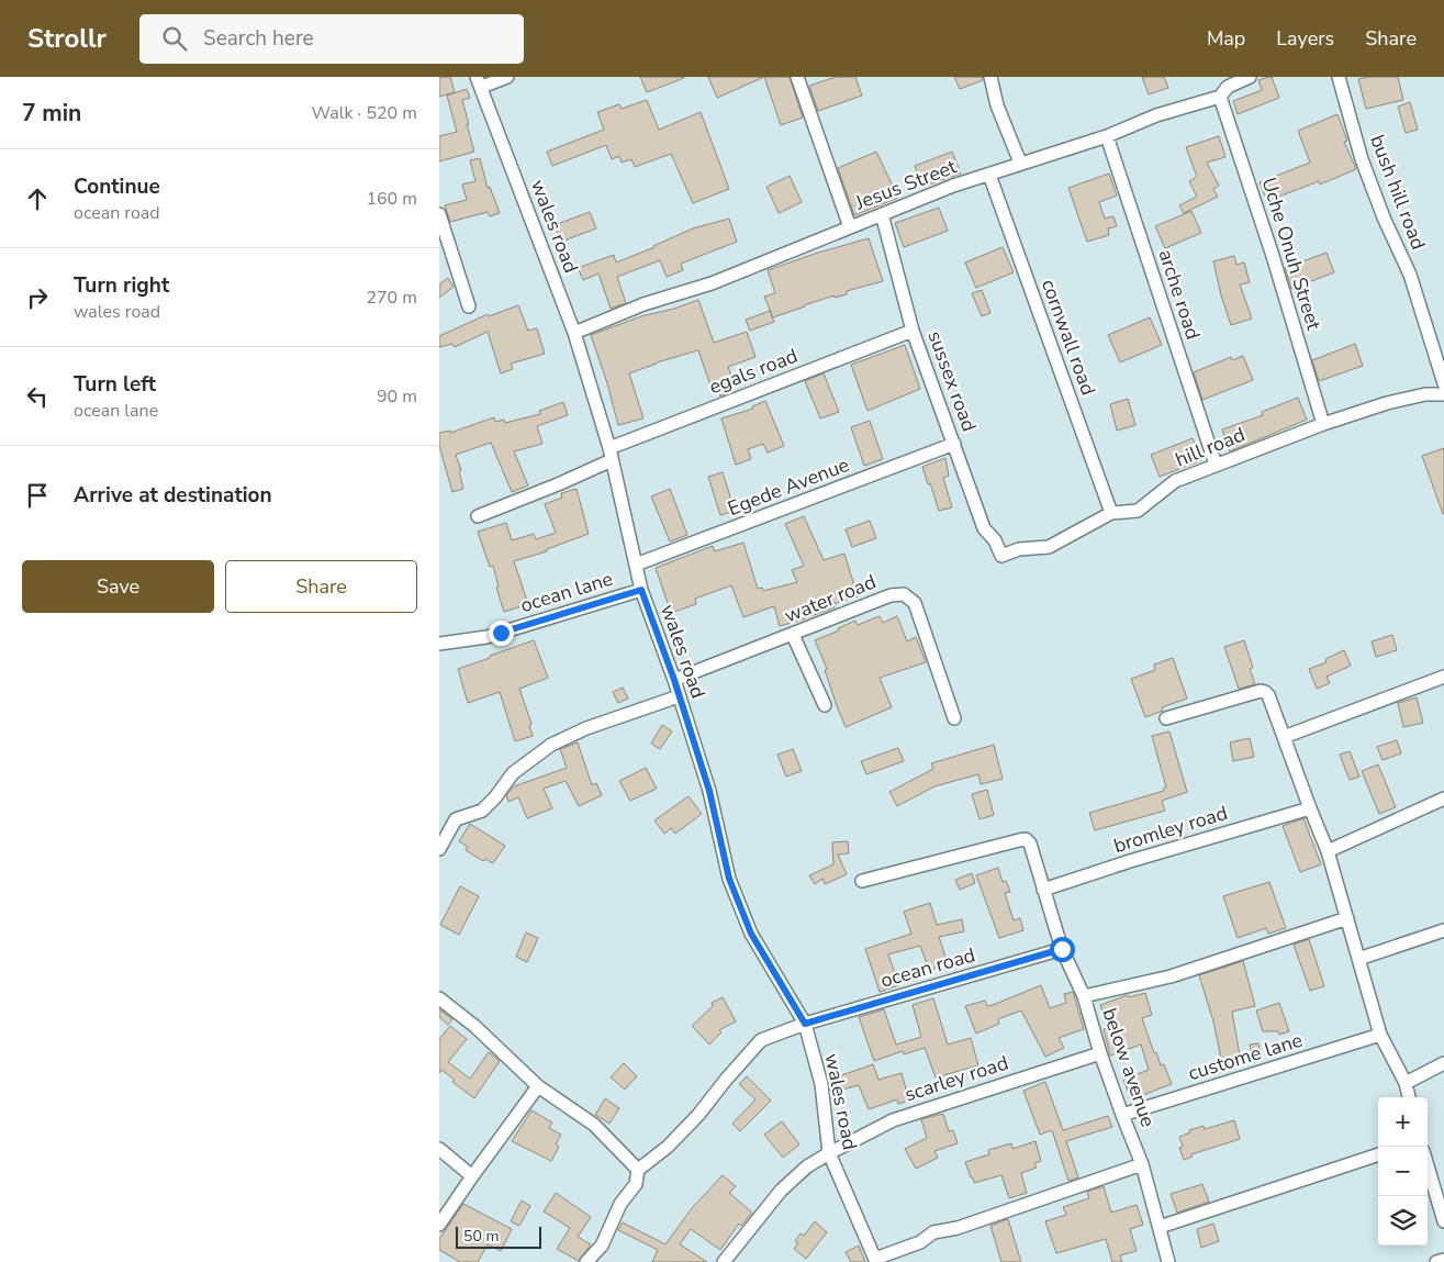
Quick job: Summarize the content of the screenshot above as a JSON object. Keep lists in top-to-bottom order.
{
  "streets": {
    "street": [
      "Jesus Street",
      "bush hill road",
      "wales road",
      "Uche Onuh Street",
      "arche road",
      "cornwall road",
      "egals road",
      "sussex road",
      "hill road",
      "Egede Avenue",
      "ocean lane",
      "water road",
      "bromley road",
      "ocean road",
      "custome lane",
      "below avenue",
      "scarley road"
    ]
  },
  "crossings": [
    ["Jesus Street", "wales road"],
    ["Jesus Street", "Uche Onuh Street"],
    ["Jesus Street", "arche road"],
    ["Jesus Street", "cornwall road"],
    ["Jesus Street", "sussex road"],
    ["wales road", "egals road"],
    ["wales road", "Egede Avenue"],
    ["wales road", "ocean lane"],
    ["wales road", "water road"],
    ["wales road", "ocean road"],
    ["wales road", "scarley road"],
    ["Uche Onuh Street", "hill road"],
    ["arche road", "hill road"],
    ["cornwall road", "hill road"],
    ["egals road", "sussex road"],
    ["sussex road", "hill road"],
    ["sussex road", "Egede Avenue"],
    ["bromley road", "below avenue"],
    ["ocean road", "below avenue"],
    ["custome lane", "below avenue"],
    ["below avenue", "scarley road"]
  ],
  "scale_bar": "50 m",
  "page": {
    "header": "Strollr",
    "search": "Search here",
    "nav": ["Map", "Layers", "Share"],
    "heading": ["7 min", "Walk · 520 m"],
    "list": [
      ["Continue", "ocean road", "160 m"],
      ["Turn right", "wales road", "270 m"],
      ["Turn left", "ocean lane", "90 m"],
      "Arrive at destination"
    ],
    "buttons": ["Save", "Share"],
    "map_buttons": ["+", "−"],
    "scale": "50 m"
  }
}
